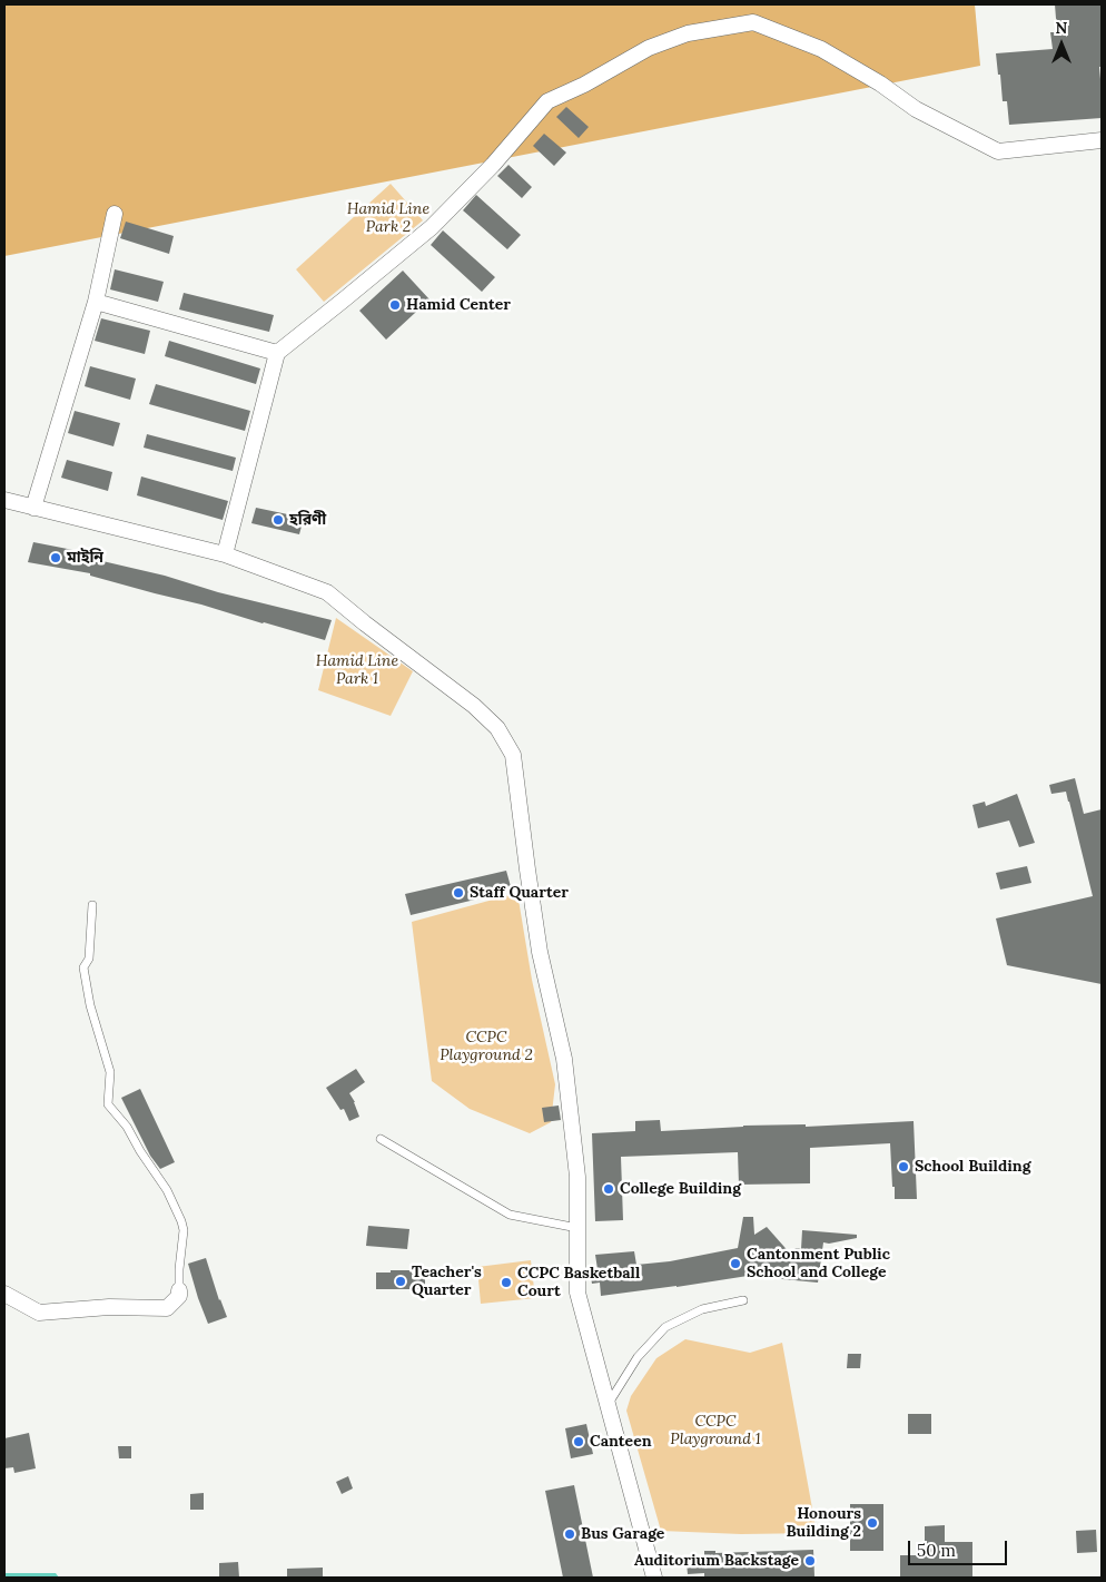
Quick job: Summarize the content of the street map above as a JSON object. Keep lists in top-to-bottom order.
{
  "parks": [
    "Hamid Line Park 2",
    "Hamid Line Park 1",
    "CCPC Playground 2",
    "CCPC Playground 1"
  ],
  "places": [
    "Hamid Center",
    "হরিণী",
    "মাইনি",
    "Staff Quarter",
    "School Building",
    "College Building",
    "Cantonment Public School and College",
    "Teacher's Quarter",
    "CCPC Basketball Court",
    "Canteen",
    "Honours Building 2",
    "Bus Garage",
    "Auditorium Backstage"
  ],
  "scale_bar": "50 m",
  "north": "top"
}
